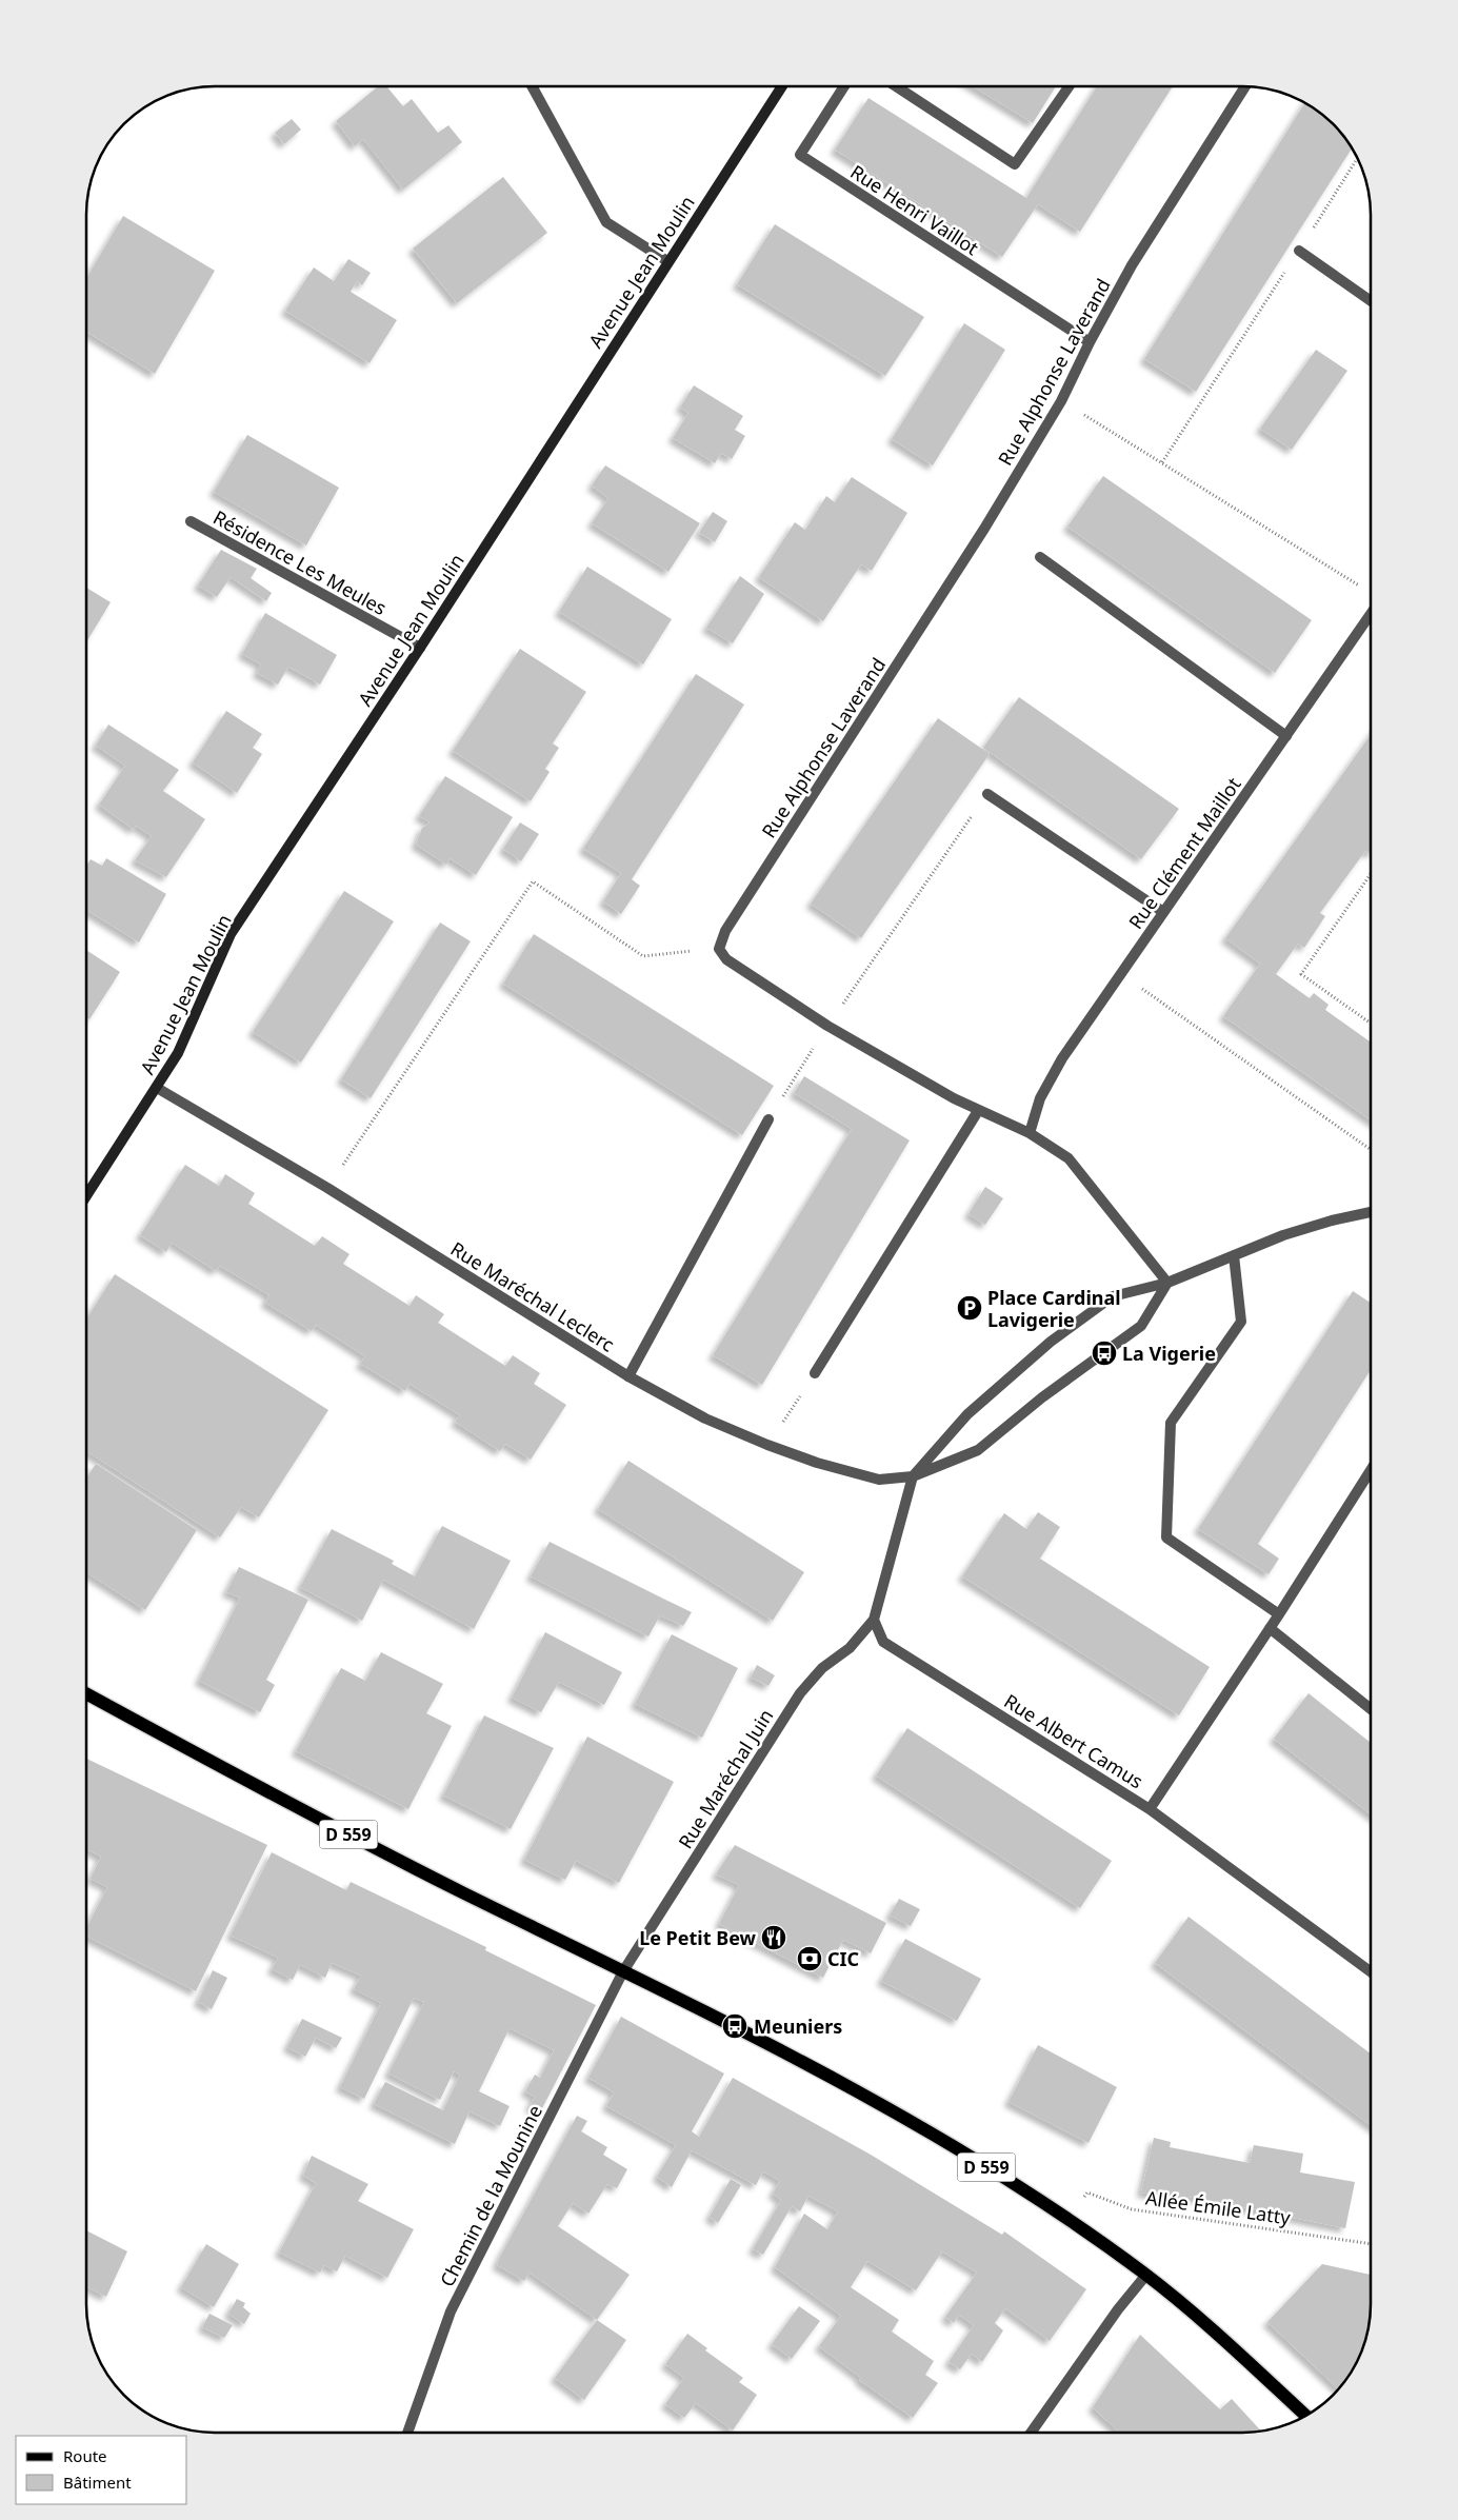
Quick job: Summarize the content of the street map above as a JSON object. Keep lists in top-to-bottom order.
{
  "streets": {
    "main road": ["D 559"],
    "street": [
      "Rue Henri Vaillot",
      "Avenue Jean Moulin",
      "Rue Alphonse Laverand",
      "Résidence Les Meules",
      "Rue Clément Maillot",
      "Rue Maréchal Leclerc",
      "Rue Albert Camus",
      "Rue Maréchal Juin",
      "Chemin de la Mounine"
    ],
    "path": ["Allée Émile Latty"]
  },
  "crossings": [
    ["Rue Henri Vaillot", "Rue Alphonse Laverand"],
    ["Avenue Jean Moulin", "Résidence Les Meules"],
    ["Avenue Jean Moulin", "Rue Maréchal Leclerc"],
    ["Rue Albert Camus", "Rue Maréchal Juin"],
    ["Rue Maréchal Juin", "D 559"],
    ["Rue Maréchal Juin", "Chemin de la Mounine"],
    ["D 559", "Chemin de la Mounine"],
    ["D 559", "Allée Émile Latty"]
  ],
  "places": {
    "parking": ["Place Cardinal Lavigerie"],
    "bus stop": ["La Vigerie", "Meuniers"],
    "restaurant": ["Le Petit Bew"],
    "bank": ["CIC"]
  },
  "legend": ["Route", "Bâtiment"]
}
